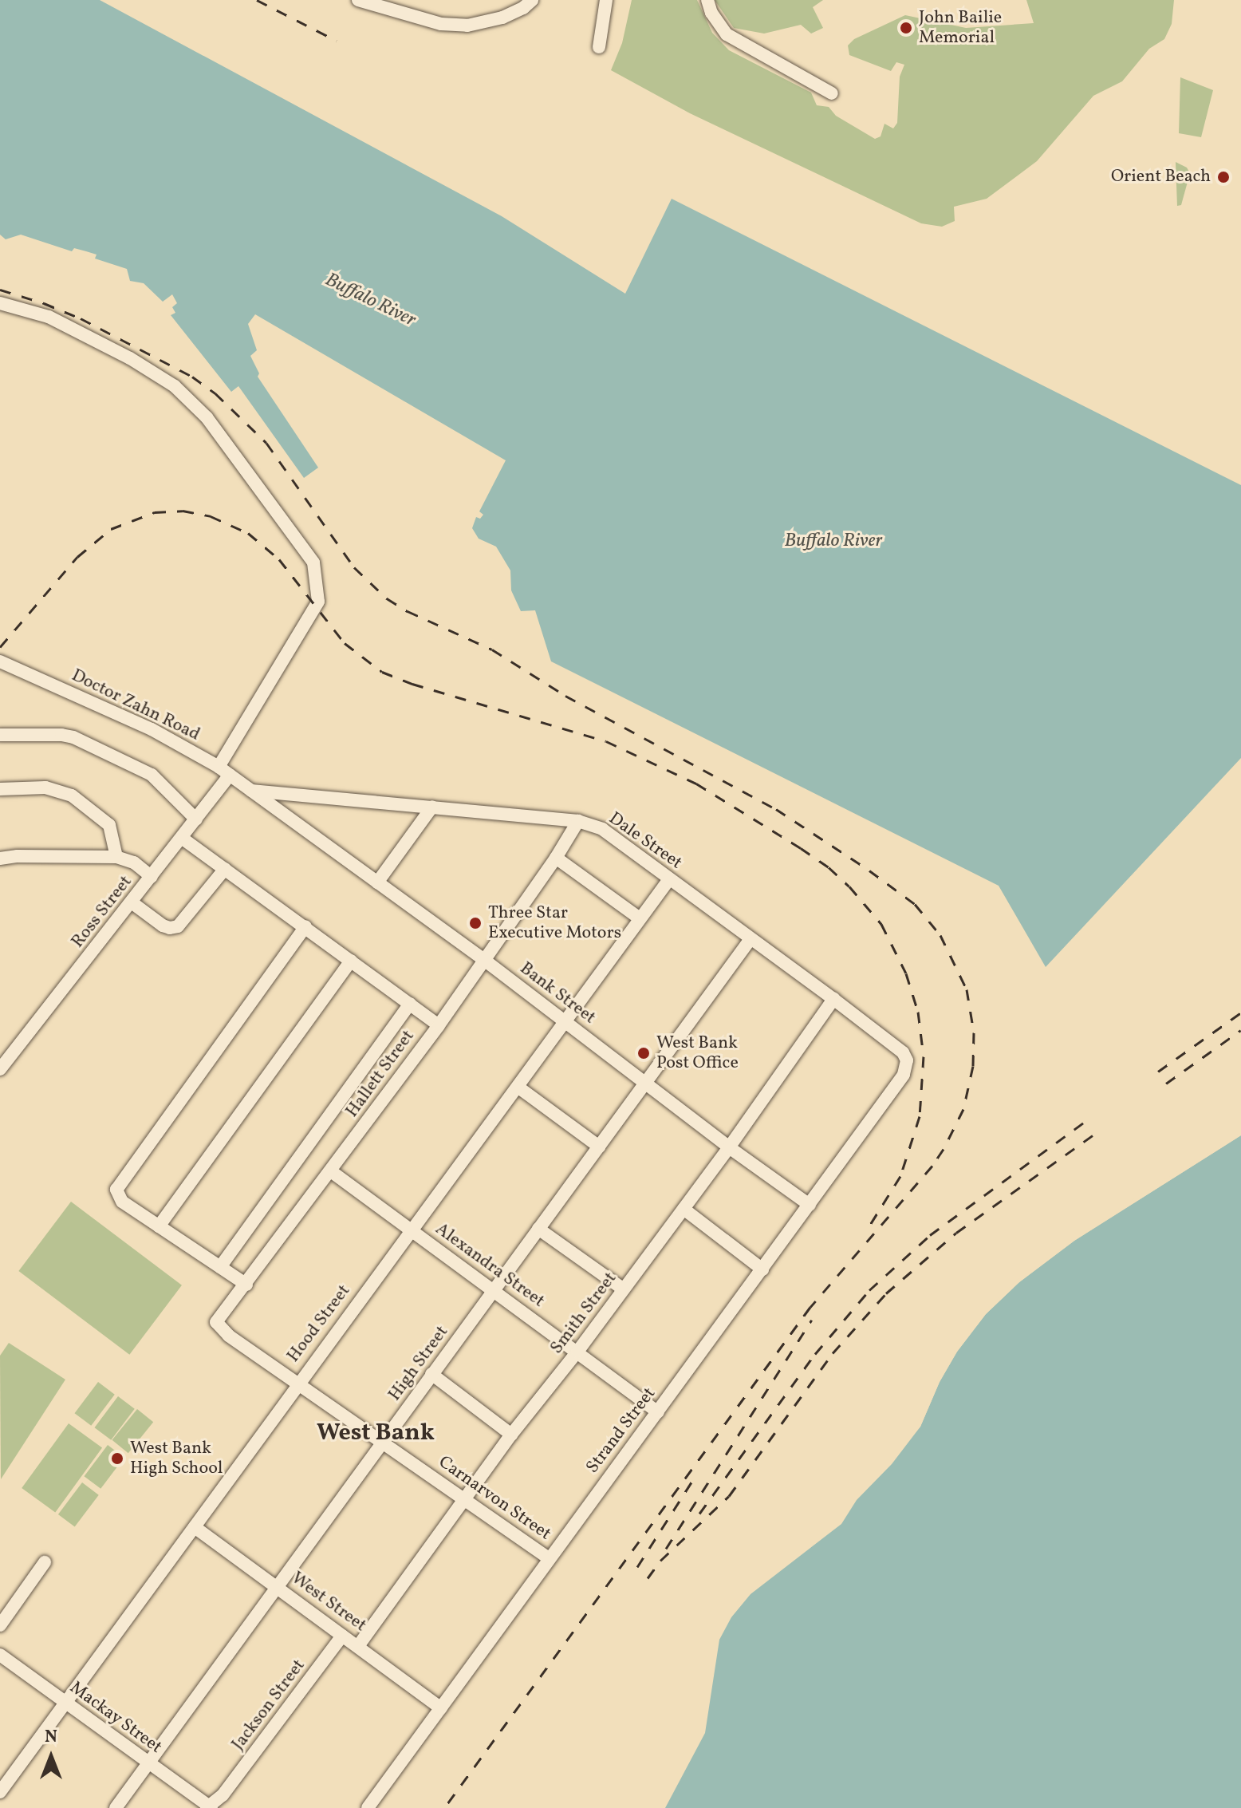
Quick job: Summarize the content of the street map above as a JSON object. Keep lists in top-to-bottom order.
{
  "streets": {
    "street": [
      "Doctor Zahn Road",
      "Dale Street",
      "Ross Street",
      "Bank Street",
      "Hallett Street",
      "Alexandra Street",
      "Smith Street",
      "Hood Street",
      "High Street",
      "Strand Street",
      "Carnarvon Street",
      "West Street",
      "Jackson Street",
      "Mackay Street"
    ]
  },
  "crossings": [
    ["Doctor Zahn Road", "Dale Street"],
    ["Doctor Zahn Road", "Ross Street"],
    ["Doctor Zahn Road", "Bank Street"],
    ["Dale Street", "Bank Street"],
    ["Dale Street", "Hallett Street"],
    ["Dale Street", "Smith Street"],
    ["Dale Street", "Hood Street"],
    ["Dale Street", "High Street"],
    ["Dale Street", "Strand Street"],
    ["Bank Street", "Hallett Street"],
    ["Bank Street", "Smith Street"],
    ["Bank Street", "Hood Street"],
    ["Bank Street", "High Street"],
    ["Bank Street", "Strand Street"],
    ["Hallett Street", "Alexandra Street"],
    ["Hallett Street", "Carnarvon Street"],
    ["Alexandra Street", "Smith Street"],
    ["Alexandra Street", "Hood Street"],
    ["Alexandra Street", "High Street"],
    ["Alexandra Street", "Strand Street"],
    ["Smith Street", "Carnarvon Street"],
    ["Smith Street", "West Street"],
    ["Hood Street", "Carnarvon Street"],
    ["Hood Street", "West Street"],
    ["Hood Street", "Mackay Street"],
    ["High Street", "Carnarvon Street"],
    ["High Street", "West Street"],
    ["High Street", "Mackay Street"],
    ["Strand Street", "Carnarvon Street"],
    ["Strand Street", "West Street"],
    ["West Street", "Jackson Street"],
    ["Jackson Street", "Mackay Street"]
  ],
  "districts": ["West Bank"],
  "water": ["Buffalo River"],
  "places": [
    "John Bailie Memorial",
    "Orient Beach",
    "Three Star Executive Motors",
    "West Bank Post Office",
    "West Bank High School"
  ],
  "north": "top"
}
